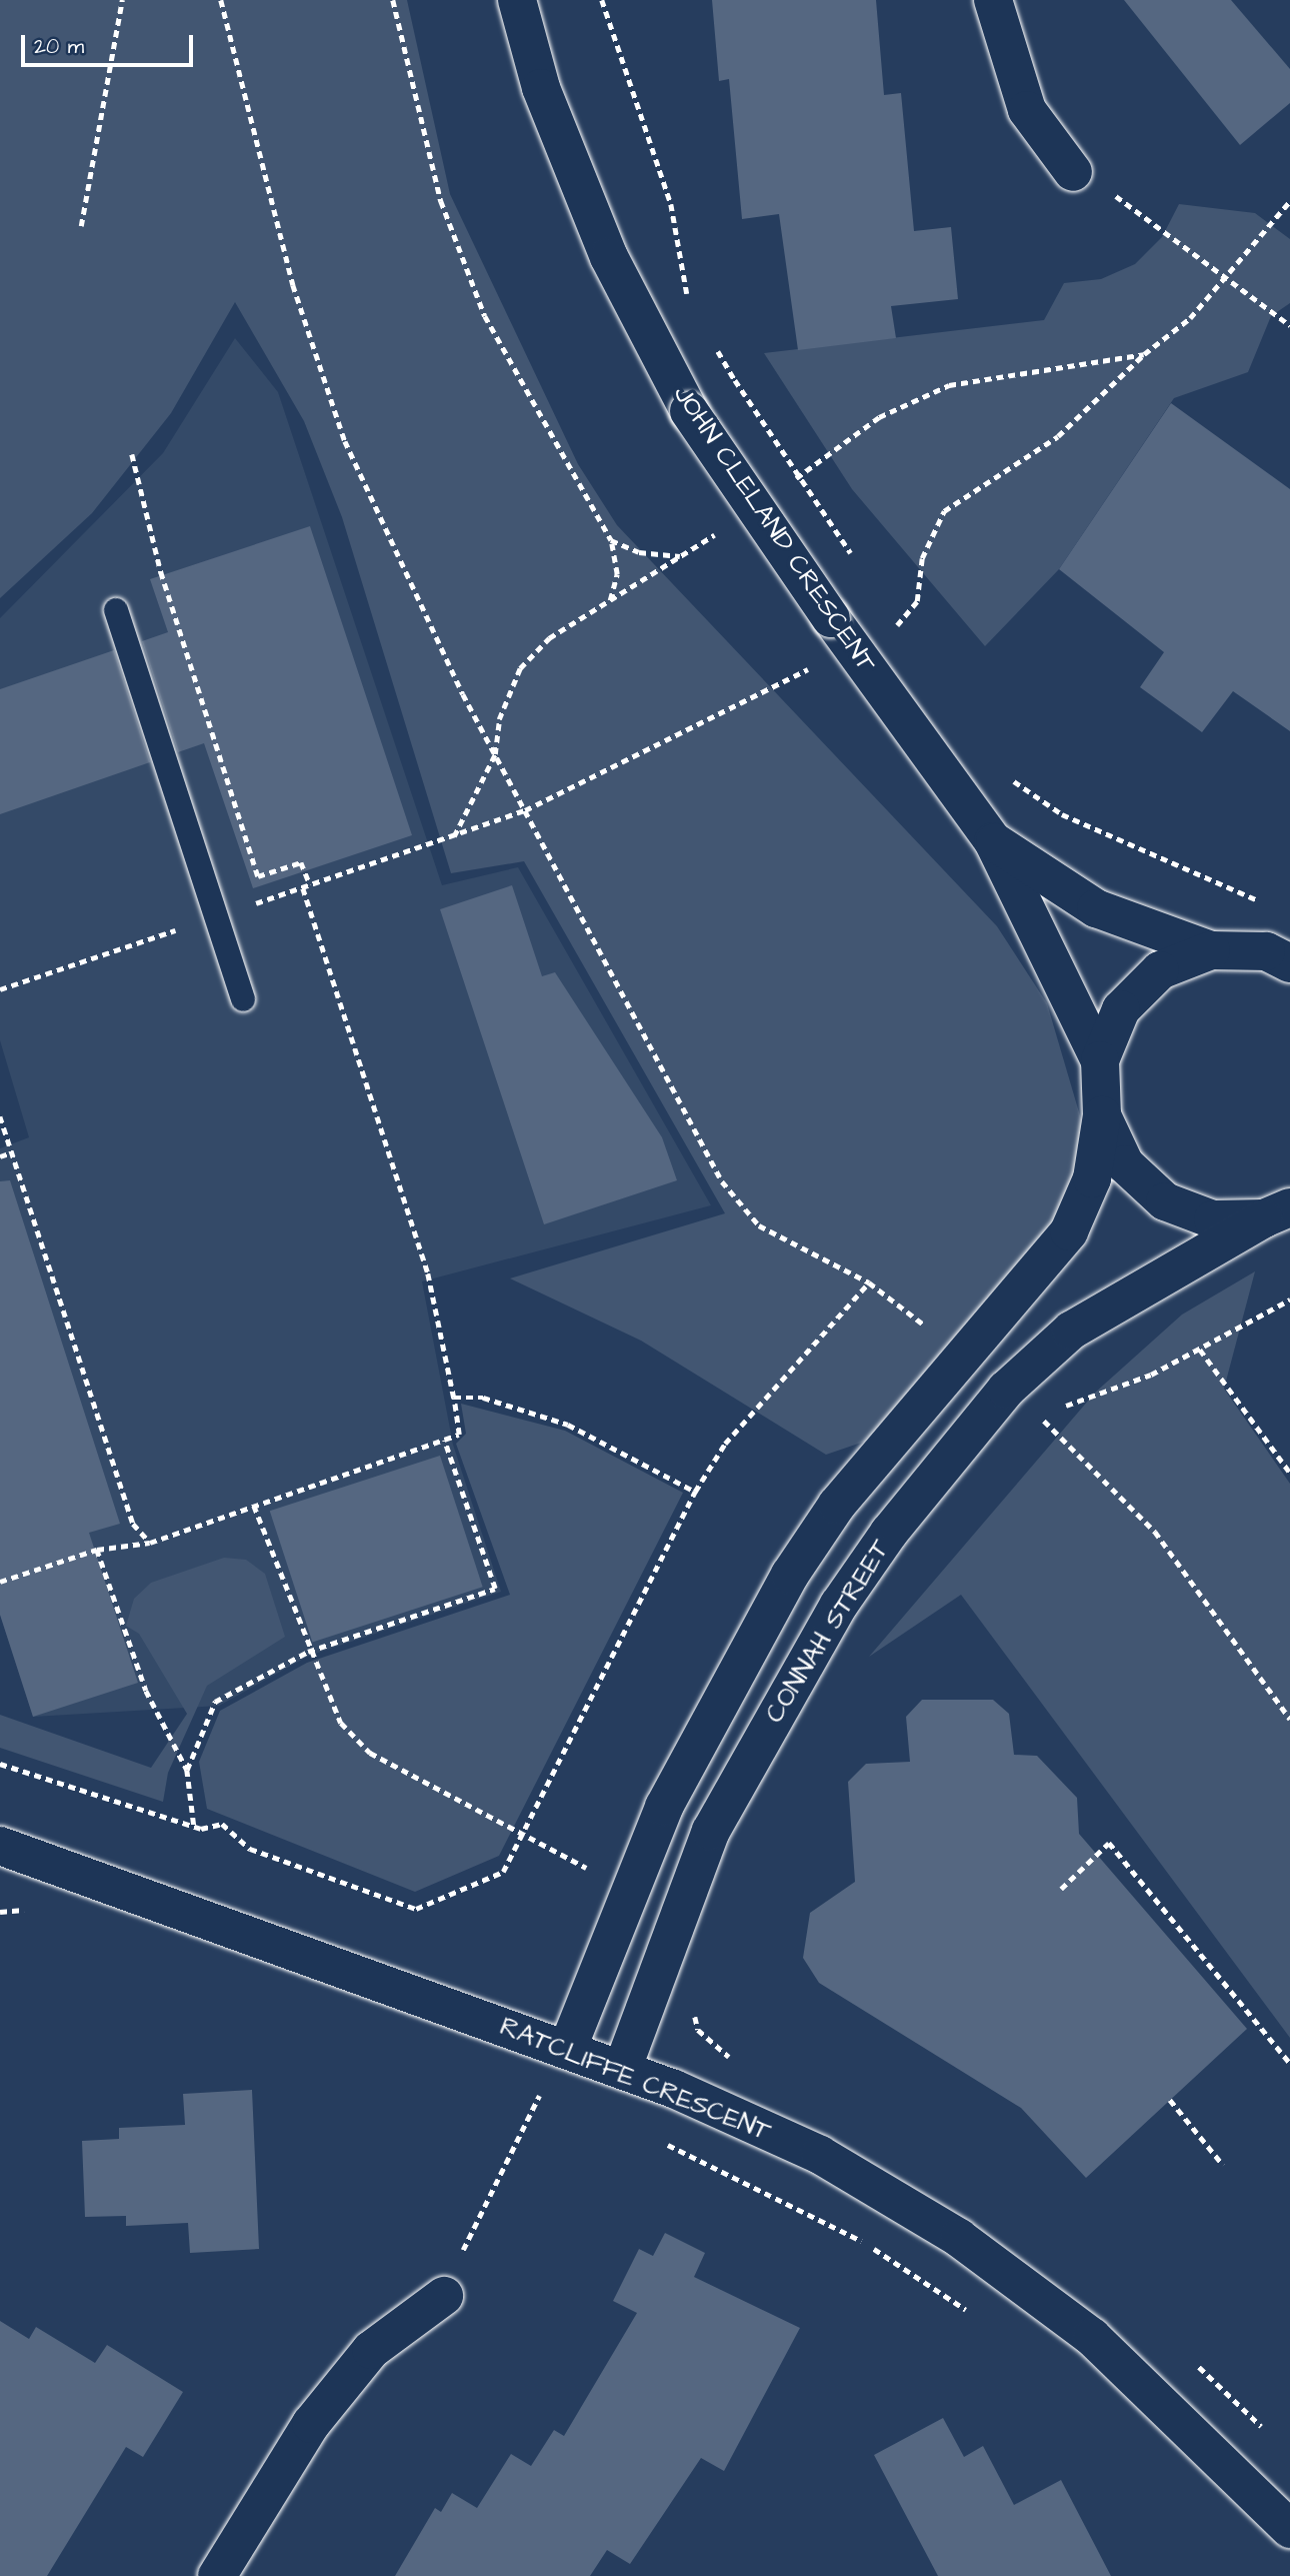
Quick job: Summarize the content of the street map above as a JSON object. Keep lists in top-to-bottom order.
{
  "streets": {
    "street": ["JOHN CLELAND CRESCENT", "CONNAH STREET", "RATCLIFFE CRESCENT"]
  },
  "crossings": [
    ["CONNAH STREET", "RATCLIFFE CRESCENT"]
  ],
  "scale_bar": "20 m"
}
